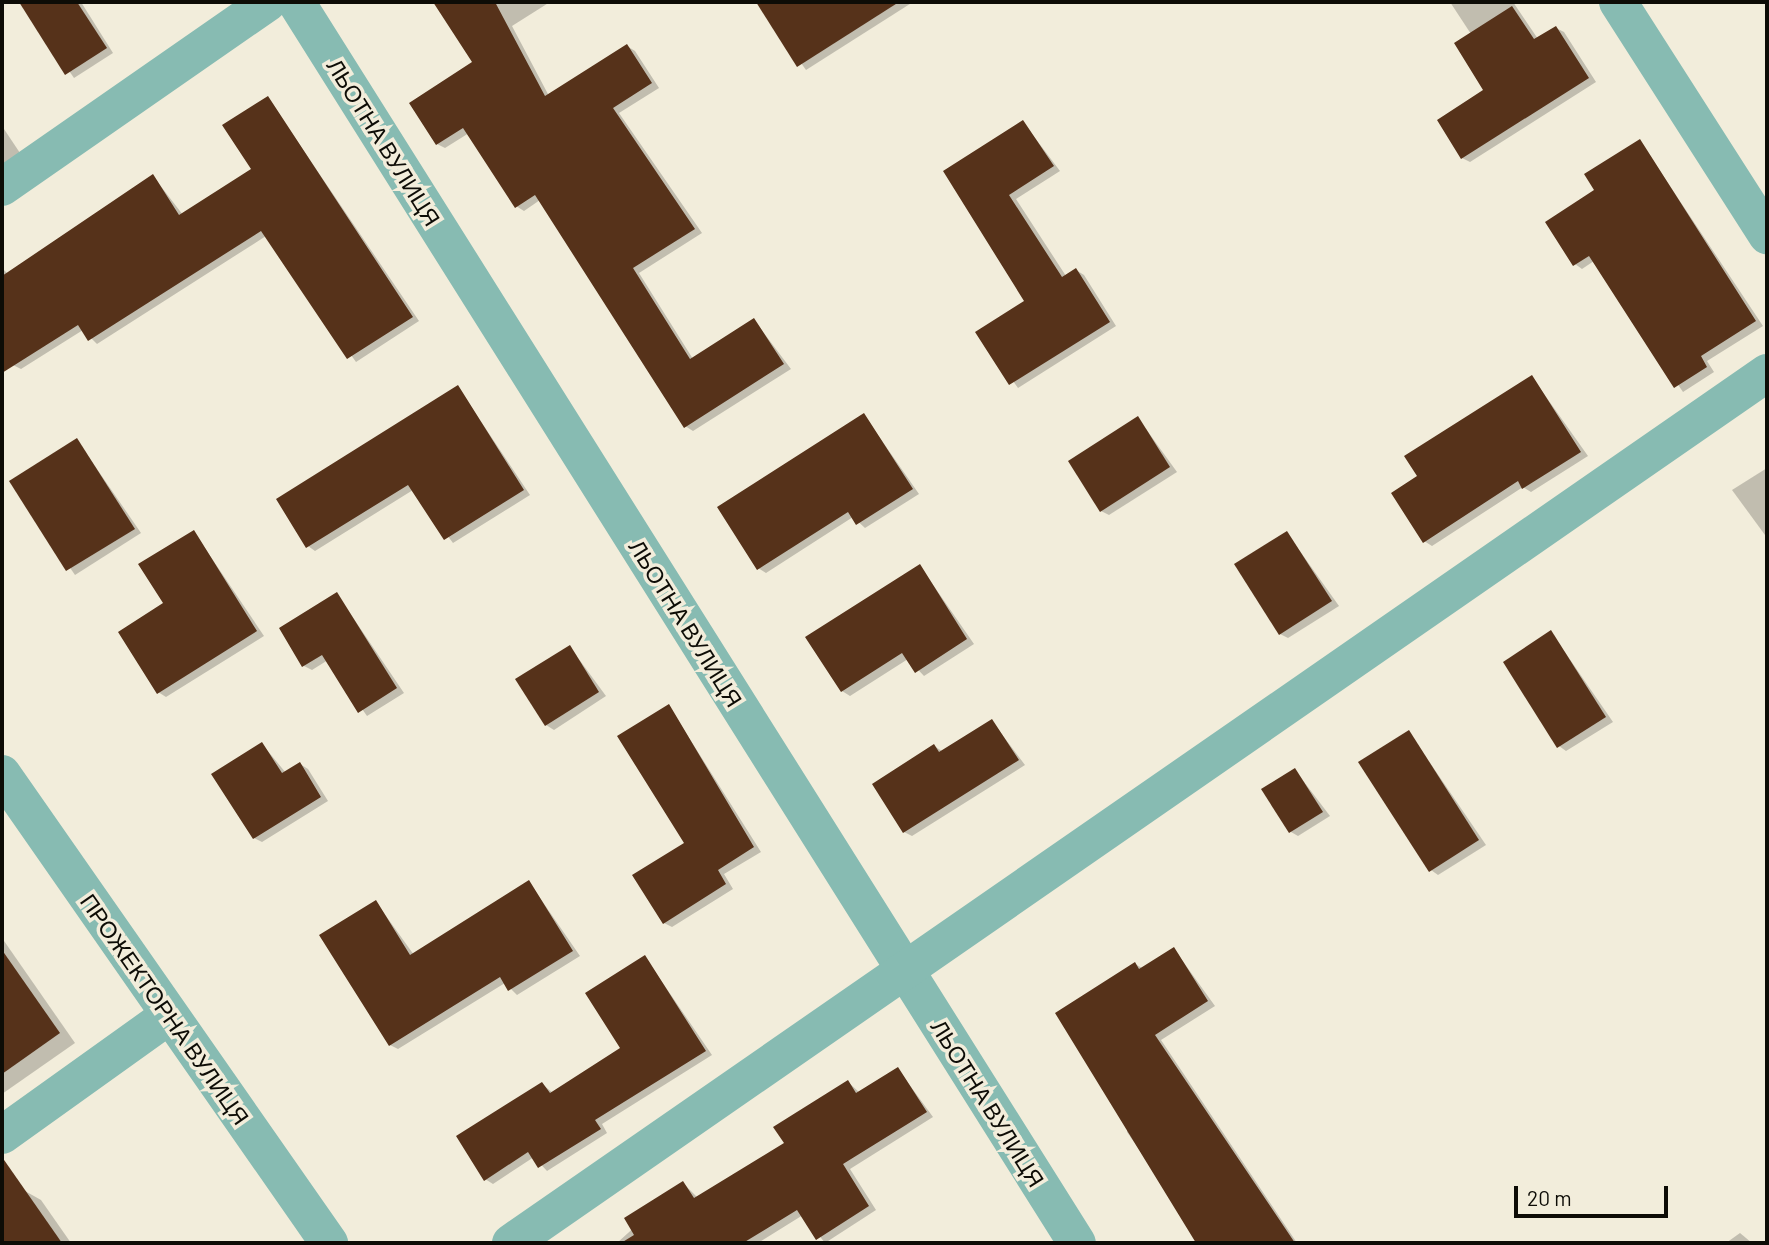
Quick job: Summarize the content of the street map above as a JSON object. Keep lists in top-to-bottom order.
{
  "streets": {
    "street": ["ЛЬОТНА ВУЛИЦЯ", "ПРОЖЕКТОРНА ВУЛИЦЯ"]
  },
  "scale_bar": "20 m"
}
